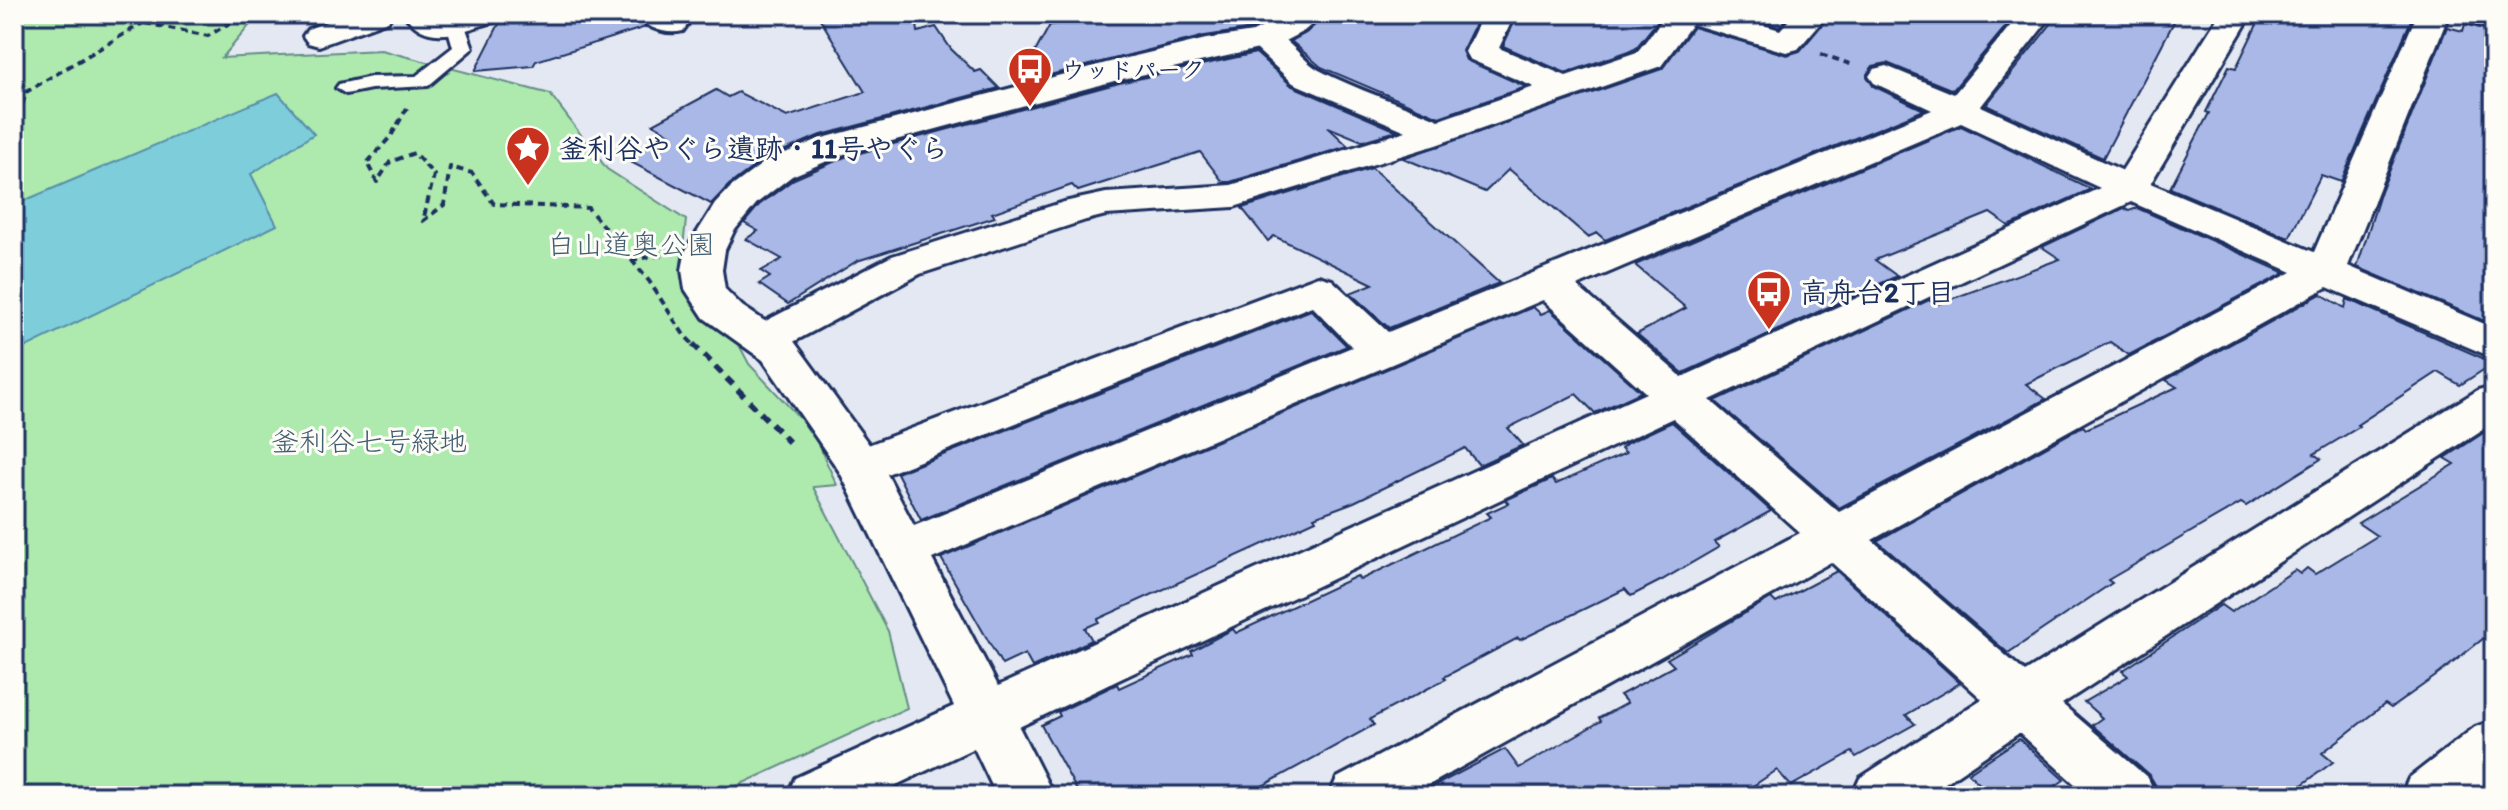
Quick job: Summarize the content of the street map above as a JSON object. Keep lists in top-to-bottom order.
{
  "parks": ["白山道奥公園", "釜利谷七号緑地"],
  "places": {
    "bus stop": ["ウッドパーク", "高舟台2丁目"],
    "place": ["釜利谷やぐら遺跡・11号やぐら"]
  }
}
